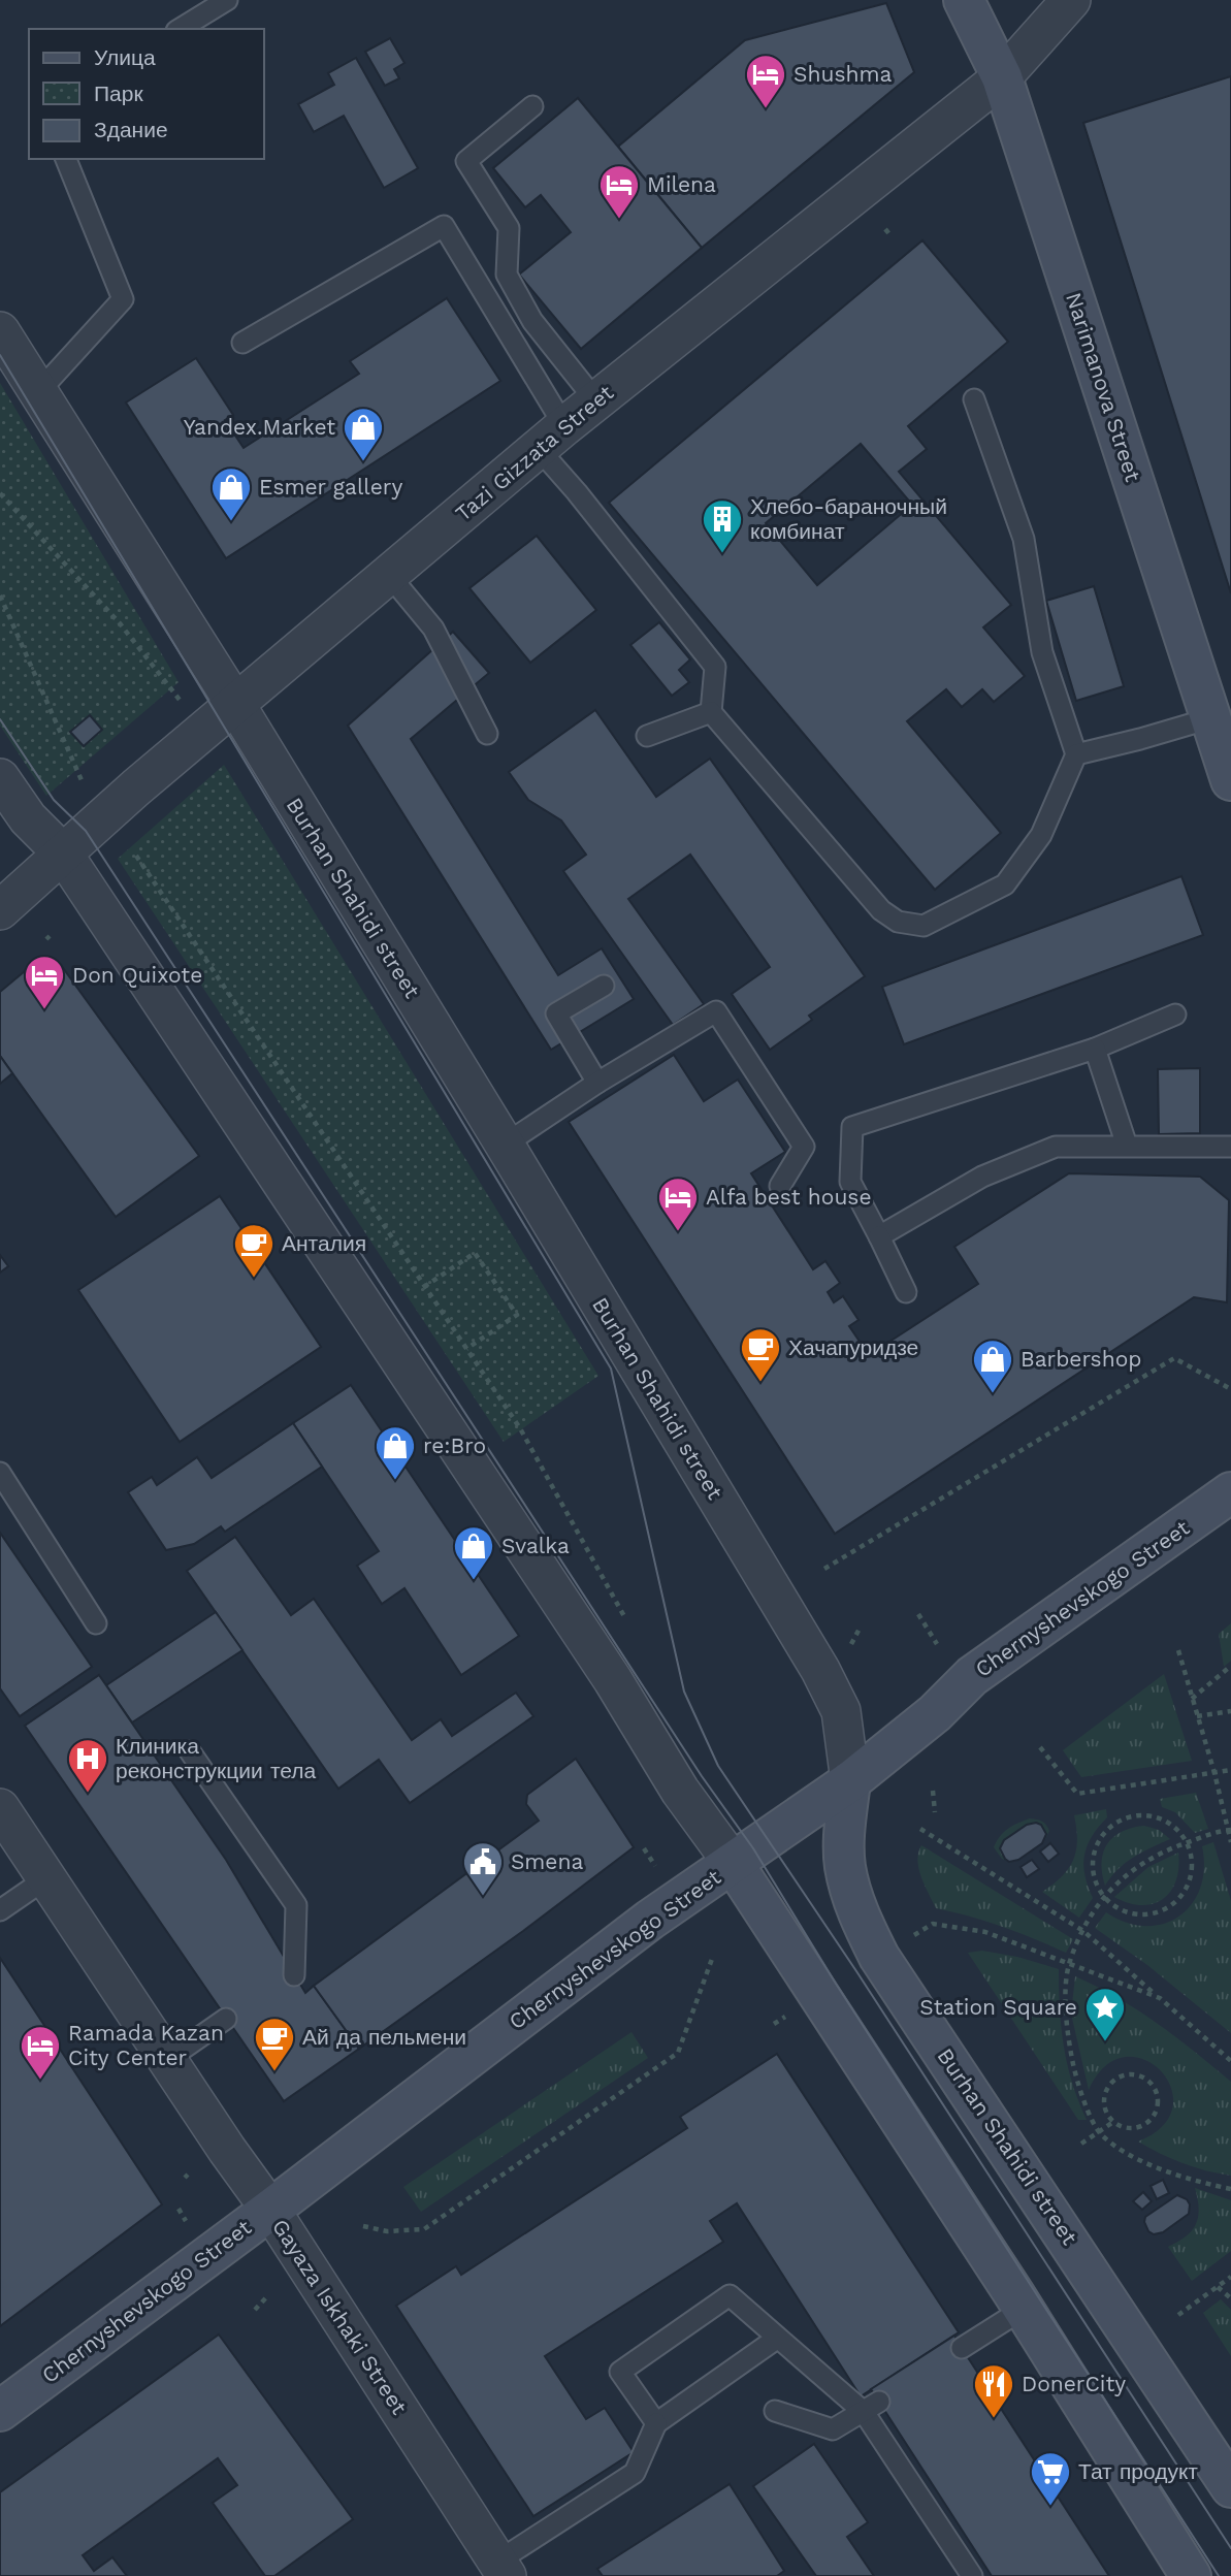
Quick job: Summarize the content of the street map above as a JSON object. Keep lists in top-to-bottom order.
{
  "streets": {
    "main road": ["Narimanova Street", "Burhan Shahidi street", "Chernyshevskogo Street"],
    "street": ["Tazi Gizzata Street", "Gayaza Iskhaki Street"]
  },
  "crossings": [
    ["Narimanova Street", "Tazi Gizzata Street"],
    ["Tazi Gizzata Street", "Burhan Shahidi street"],
    ["Burhan Shahidi street", "Chernyshevskogo Street"],
    ["Chernyshevskogo Street", "Gayaza Iskhaki Street"]
  ],
  "places": {
    "hotel": [
      "Shushma",
      "Milena",
      "Don Quixote",
      "Alfa best house",
      "Ramada Kazan City Center"
    ],
    "shop": [
      "Yandex.Market",
      "Esmer gallery",
      "Barbershop",
      "re:Bro",
      "Svalka"
    ],
    "building": ["Хлебо-бараночный комбинат"],
    "cafe": ["Анталия", "Хачапуридзе", "Ай да пельмени"],
    "hospital": ["Клиника реконструкции тела"],
    "public building": ["Smena"],
    "place": ["Station Square"],
    "restaurant": ["DonerCity"],
    "supermarket": ["Тат продукт"]
  },
  "legend": ["Улица", "Парк", "Здание"]
}
